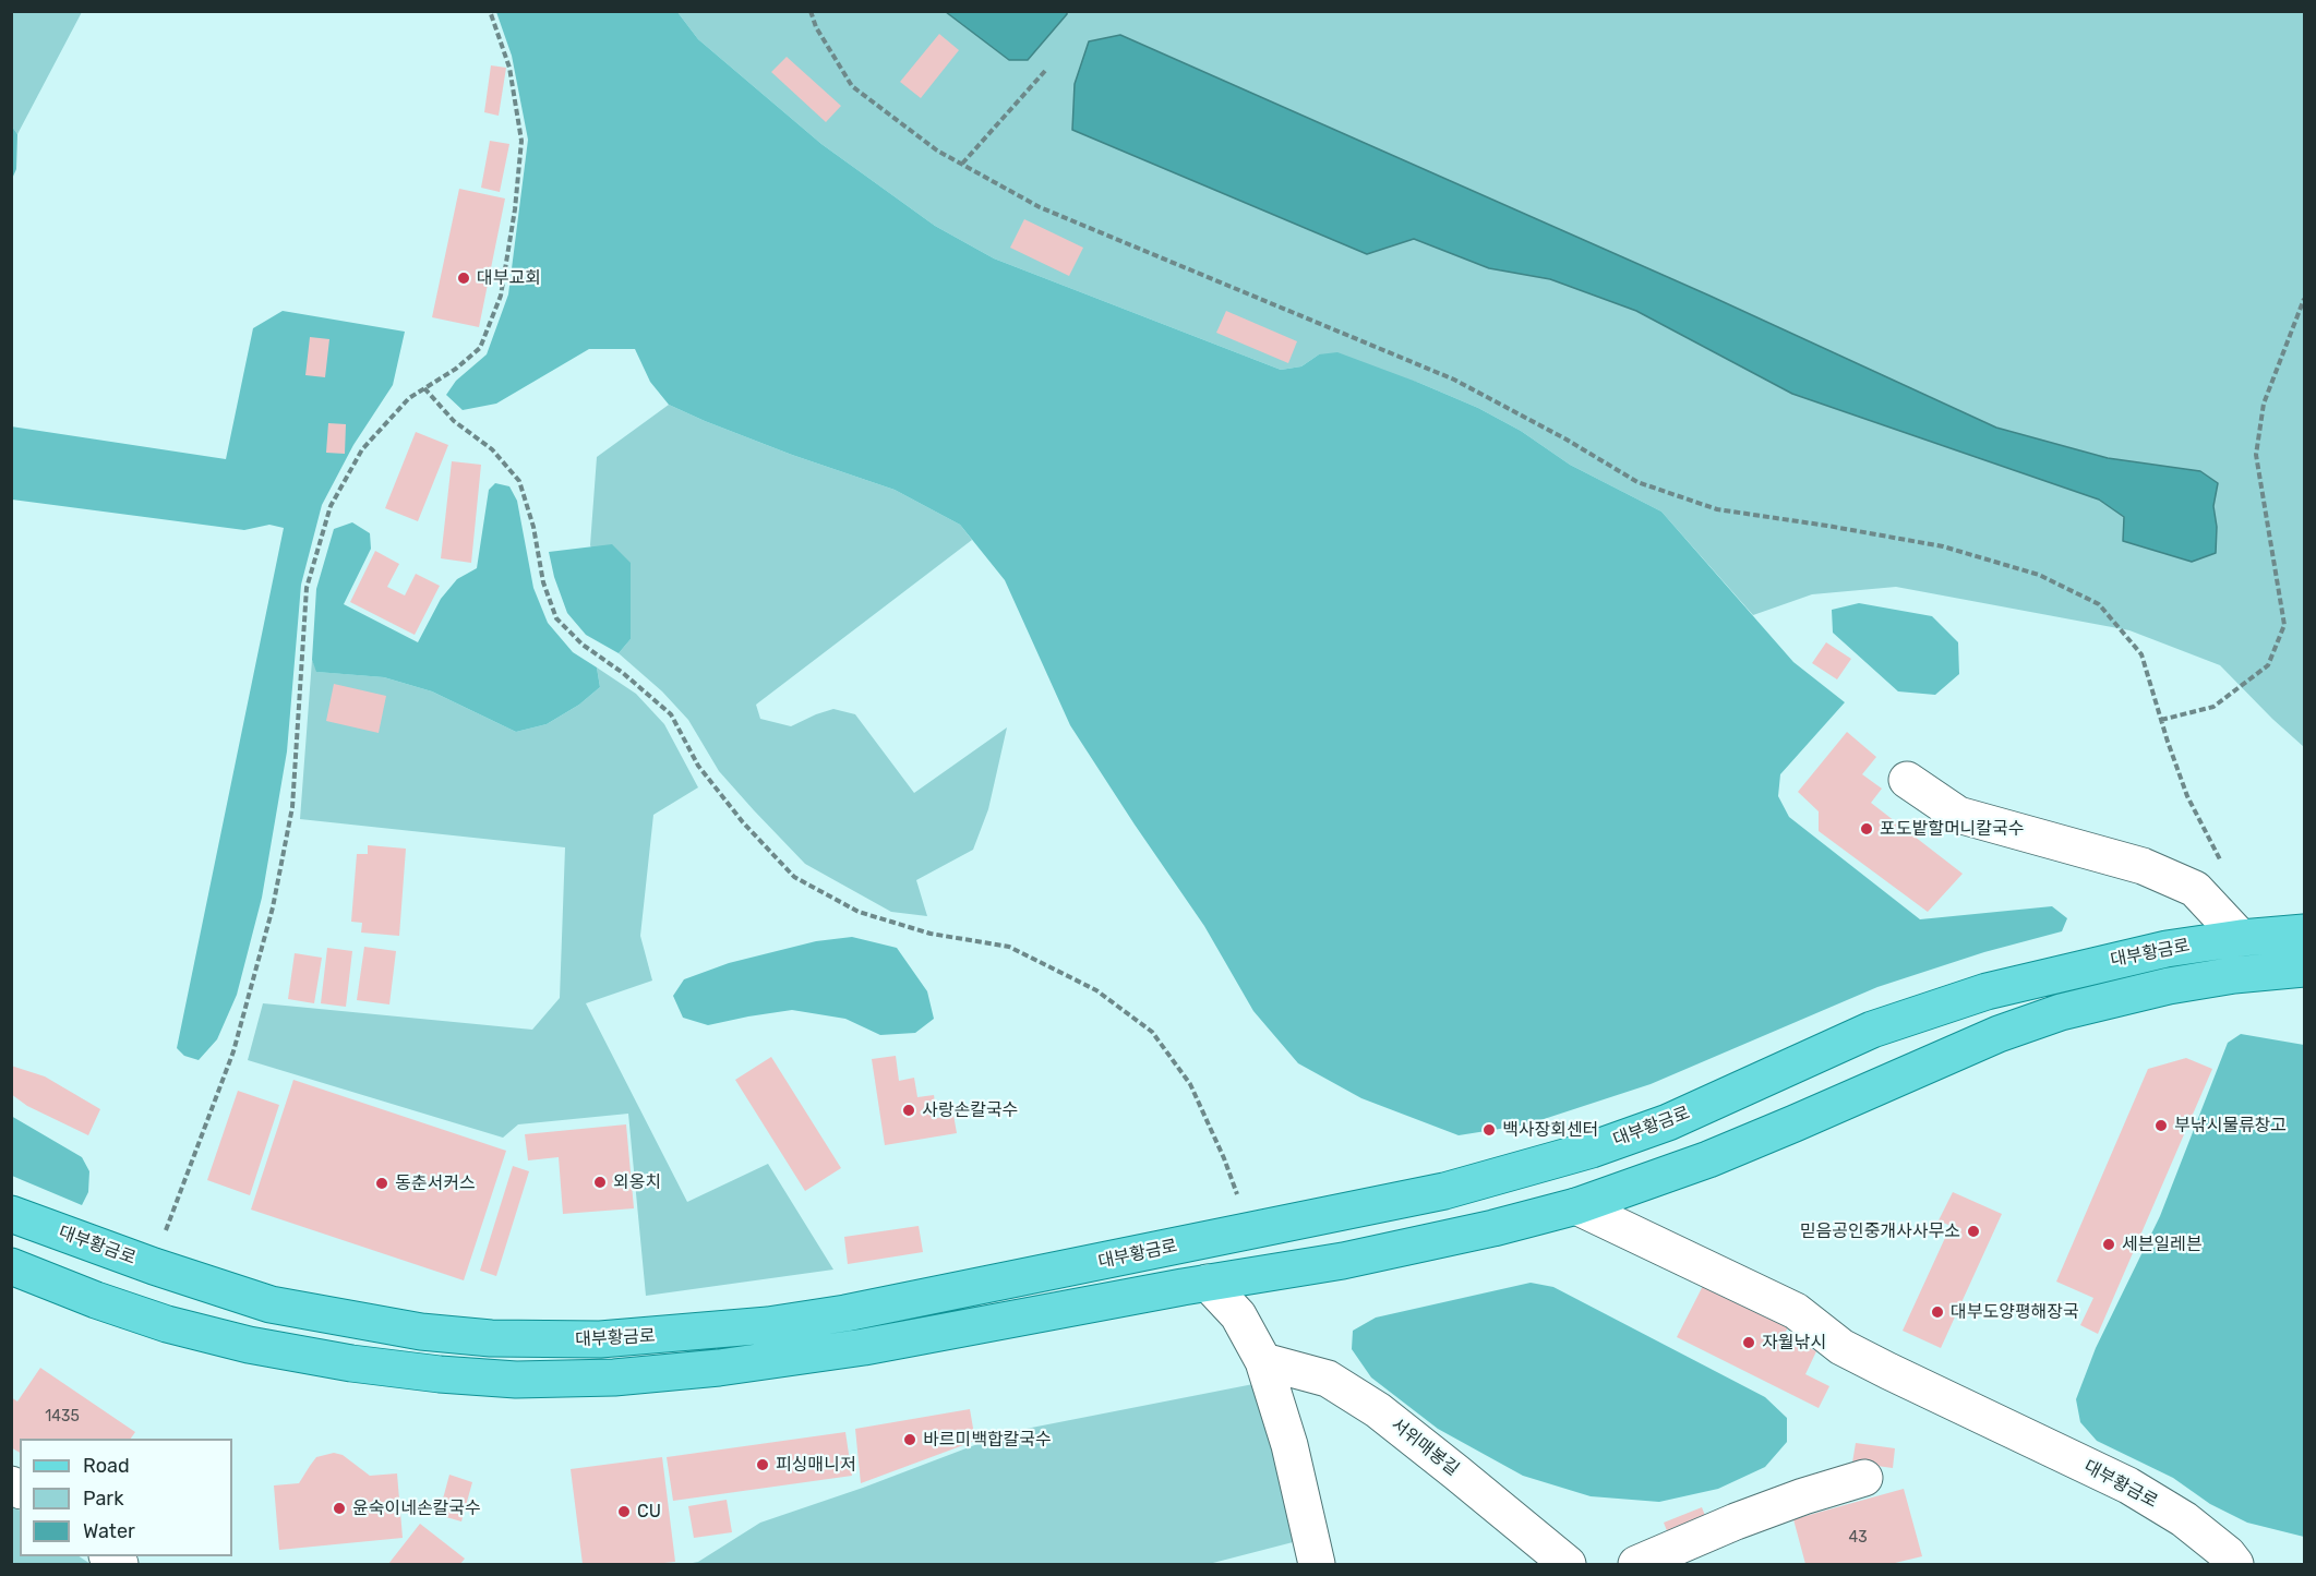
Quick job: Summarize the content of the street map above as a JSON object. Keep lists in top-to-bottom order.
{
  "streets": {
    "main road": ["대부황금로"],
    "lane": ["서위매봉길"]
  },
  "places": [
    "대부교회",
    "포도밭할머니칼국수",
    "사랑손칼국수",
    "부낚시물류창고",
    "백사장회센터",
    "외옹치",
    "동춘서커스",
    "믿음공인중개사사무소",
    "세븐일레븐",
    "대부도양평해장국",
    "자월낚시",
    "바르미백합칼국수",
    "피싱매니저",
    "윤숙이네손칼국수",
    "CU"
  ],
  "house_numbers": ["1435", "43"],
  "legend": ["Road", "Park", "Water"]
}
